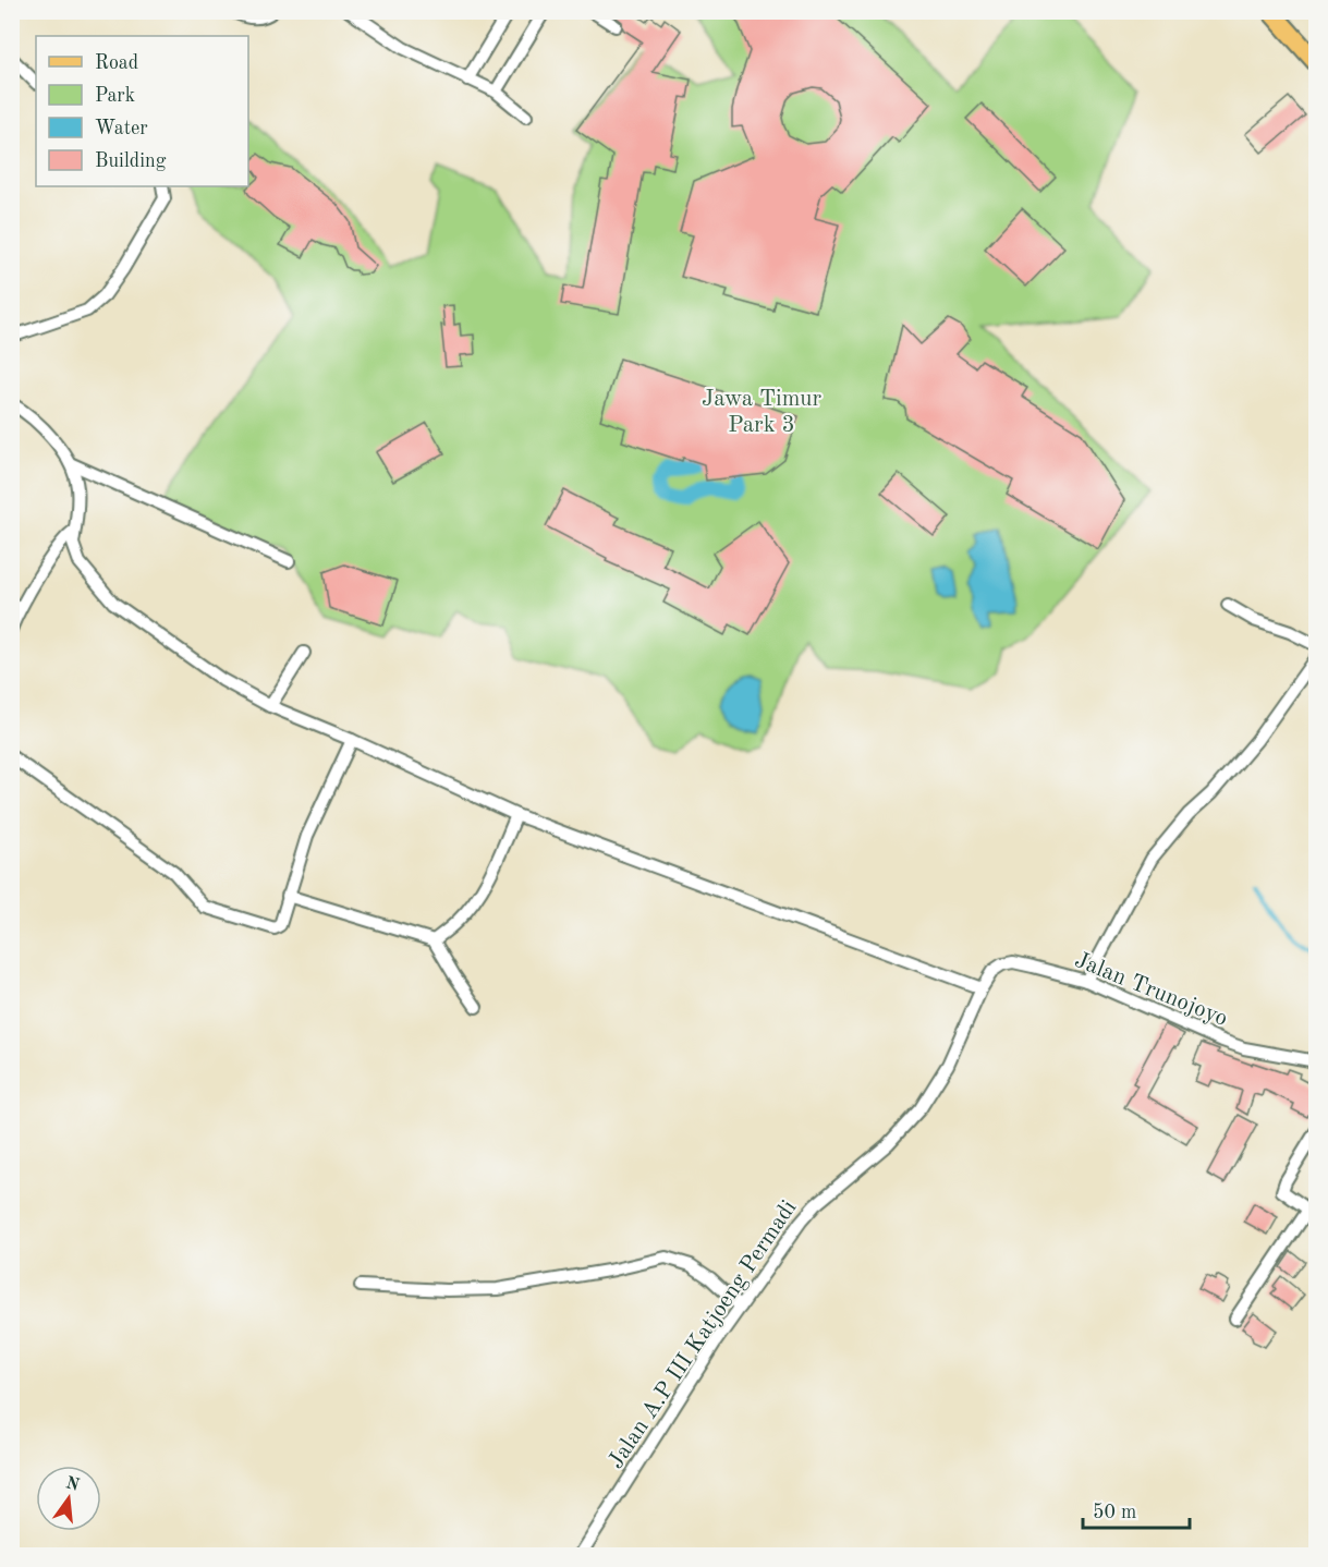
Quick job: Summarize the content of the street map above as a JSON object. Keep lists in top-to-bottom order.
{
  "streets": {
    "street": ["Jalan Trunojoyo", "Jalan A.P III Katjoeng Permadi"]
  },
  "crossings": [
    ["Jalan Trunojoyo", "Jalan A.P III Katjoeng Permadi"]
  ],
  "parks": ["Jawa Timur Park 3"],
  "legend": [
    "Road",
    "Park",
    "Water",
    "Building"
  ],
  "scale_bar": "50 m",
  "north": "top"
}
